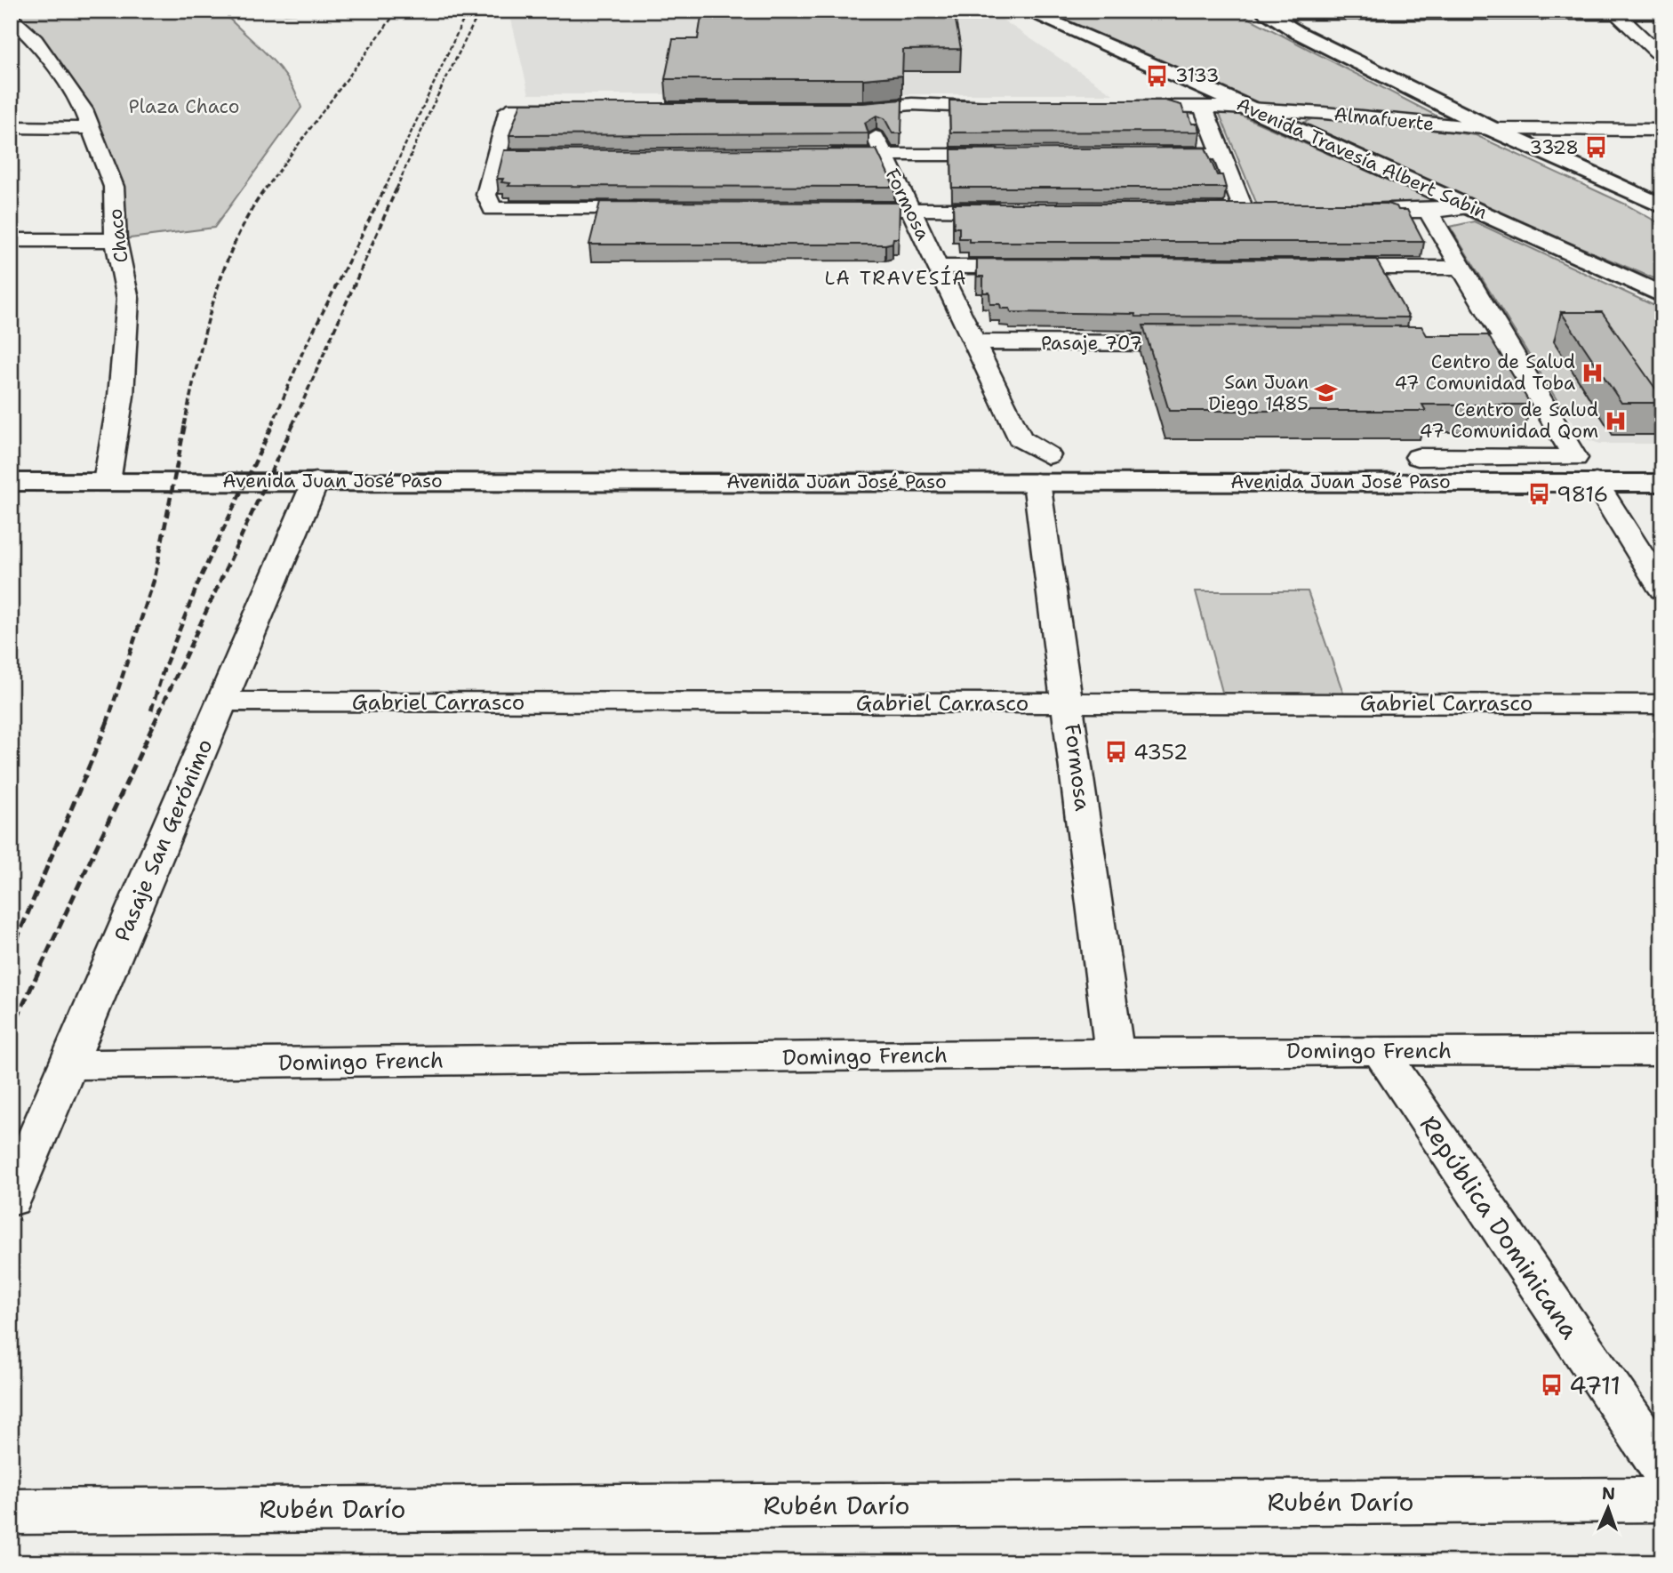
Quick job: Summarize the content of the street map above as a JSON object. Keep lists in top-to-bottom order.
{
  "streets": {
    "main road": ["Avenida Travesía Albert Sabin", "Avenida Juan José Paso"],
    "street": [
      "Almafuerte",
      "Formosa",
      "Chaco",
      "Pasaje 707",
      "Gabriel Carrasco",
      "Pasaje San Gerónimo",
      "Domingo French",
      "República Dominicana",
      "Rubén Darío"
    ]
  },
  "crossings": [
    ["Almafuerte", "Avenida Travesía Albert Sabin"],
    ["Formosa", "Pasaje 707"],
    ["Formosa", "Avenida Juan José Paso"],
    ["Formosa", "Gabriel Carrasco"],
    ["Formosa", "Domingo French"],
    ["Chaco", "Avenida Juan José Paso"],
    ["Avenida Juan José Paso", "Pasaje San Gerónimo"],
    ["Gabriel Carrasco", "Pasaje San Gerónimo"],
    ["Pasaje San Gerónimo", "Domingo French"],
    ["Domingo French", "República Dominicana"]
  ],
  "districts": ["LA TRAVESÍA"],
  "parks": ["Plaza Chaco"],
  "places": {
    "bus stop": [
      "3133",
      "3328",
      "9816",
      "4352",
      "4711"
    ],
    "hospital": ["Centro de Salud 47 Comunidad Toba", "Centro de Salud 47 Comunidad Qom"],
    "school or university": ["San Juan Diego 1485"]
  },
  "north": "top"
}
